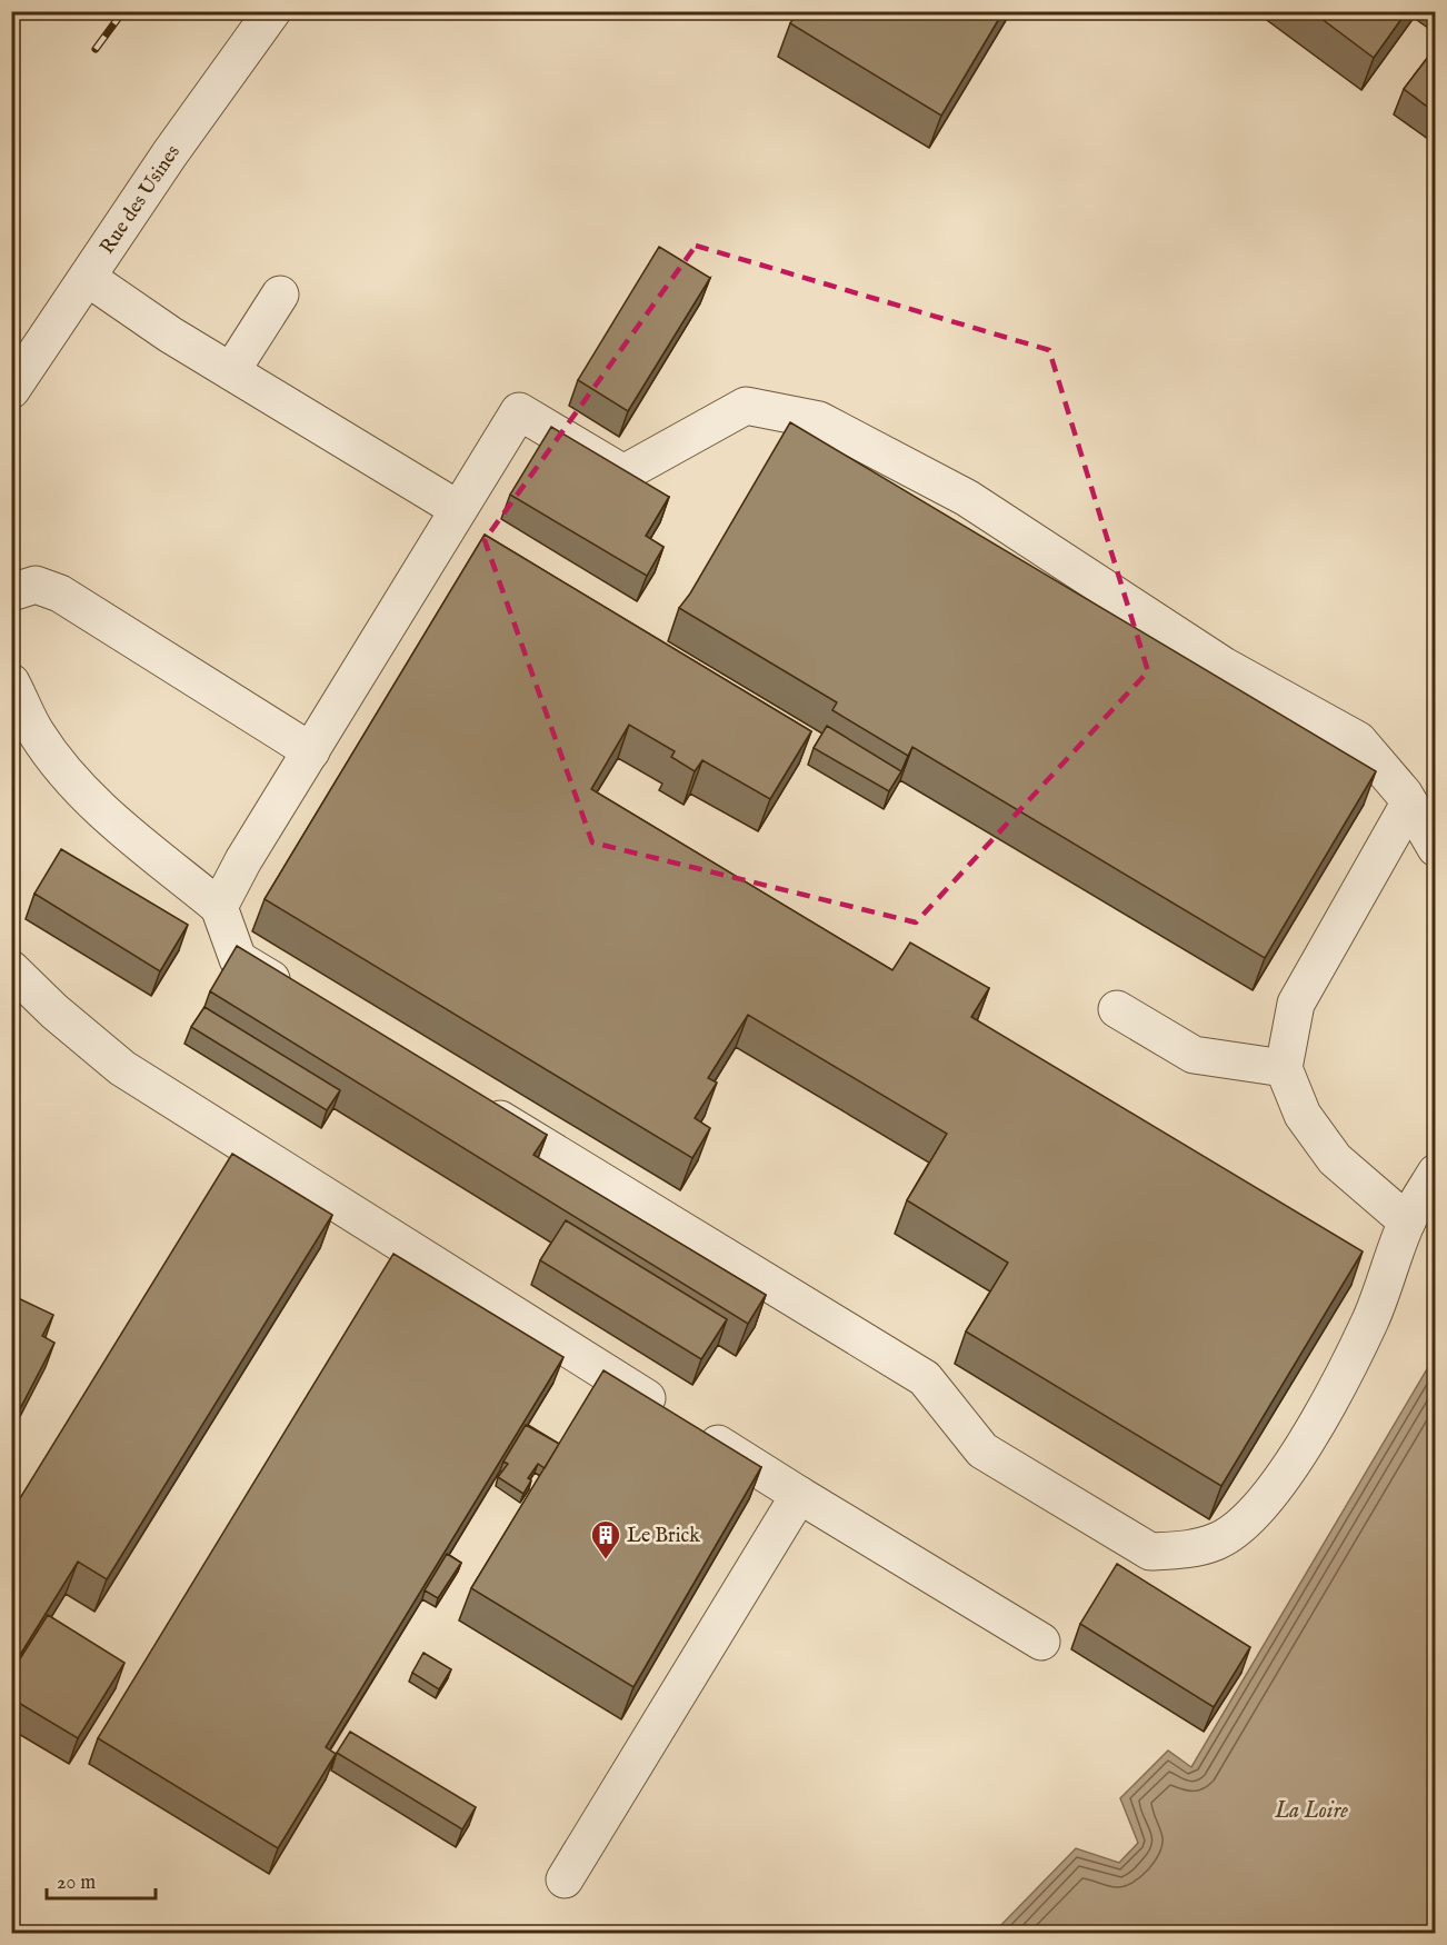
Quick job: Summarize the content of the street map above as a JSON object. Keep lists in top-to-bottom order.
{
  "streets": {
    "street": ["Rue des Usines"]
  },
  "water": ["La Loire"],
  "places": {
    "building": ["Le Brick"]
  },
  "scale_bar": "20 m"
}
